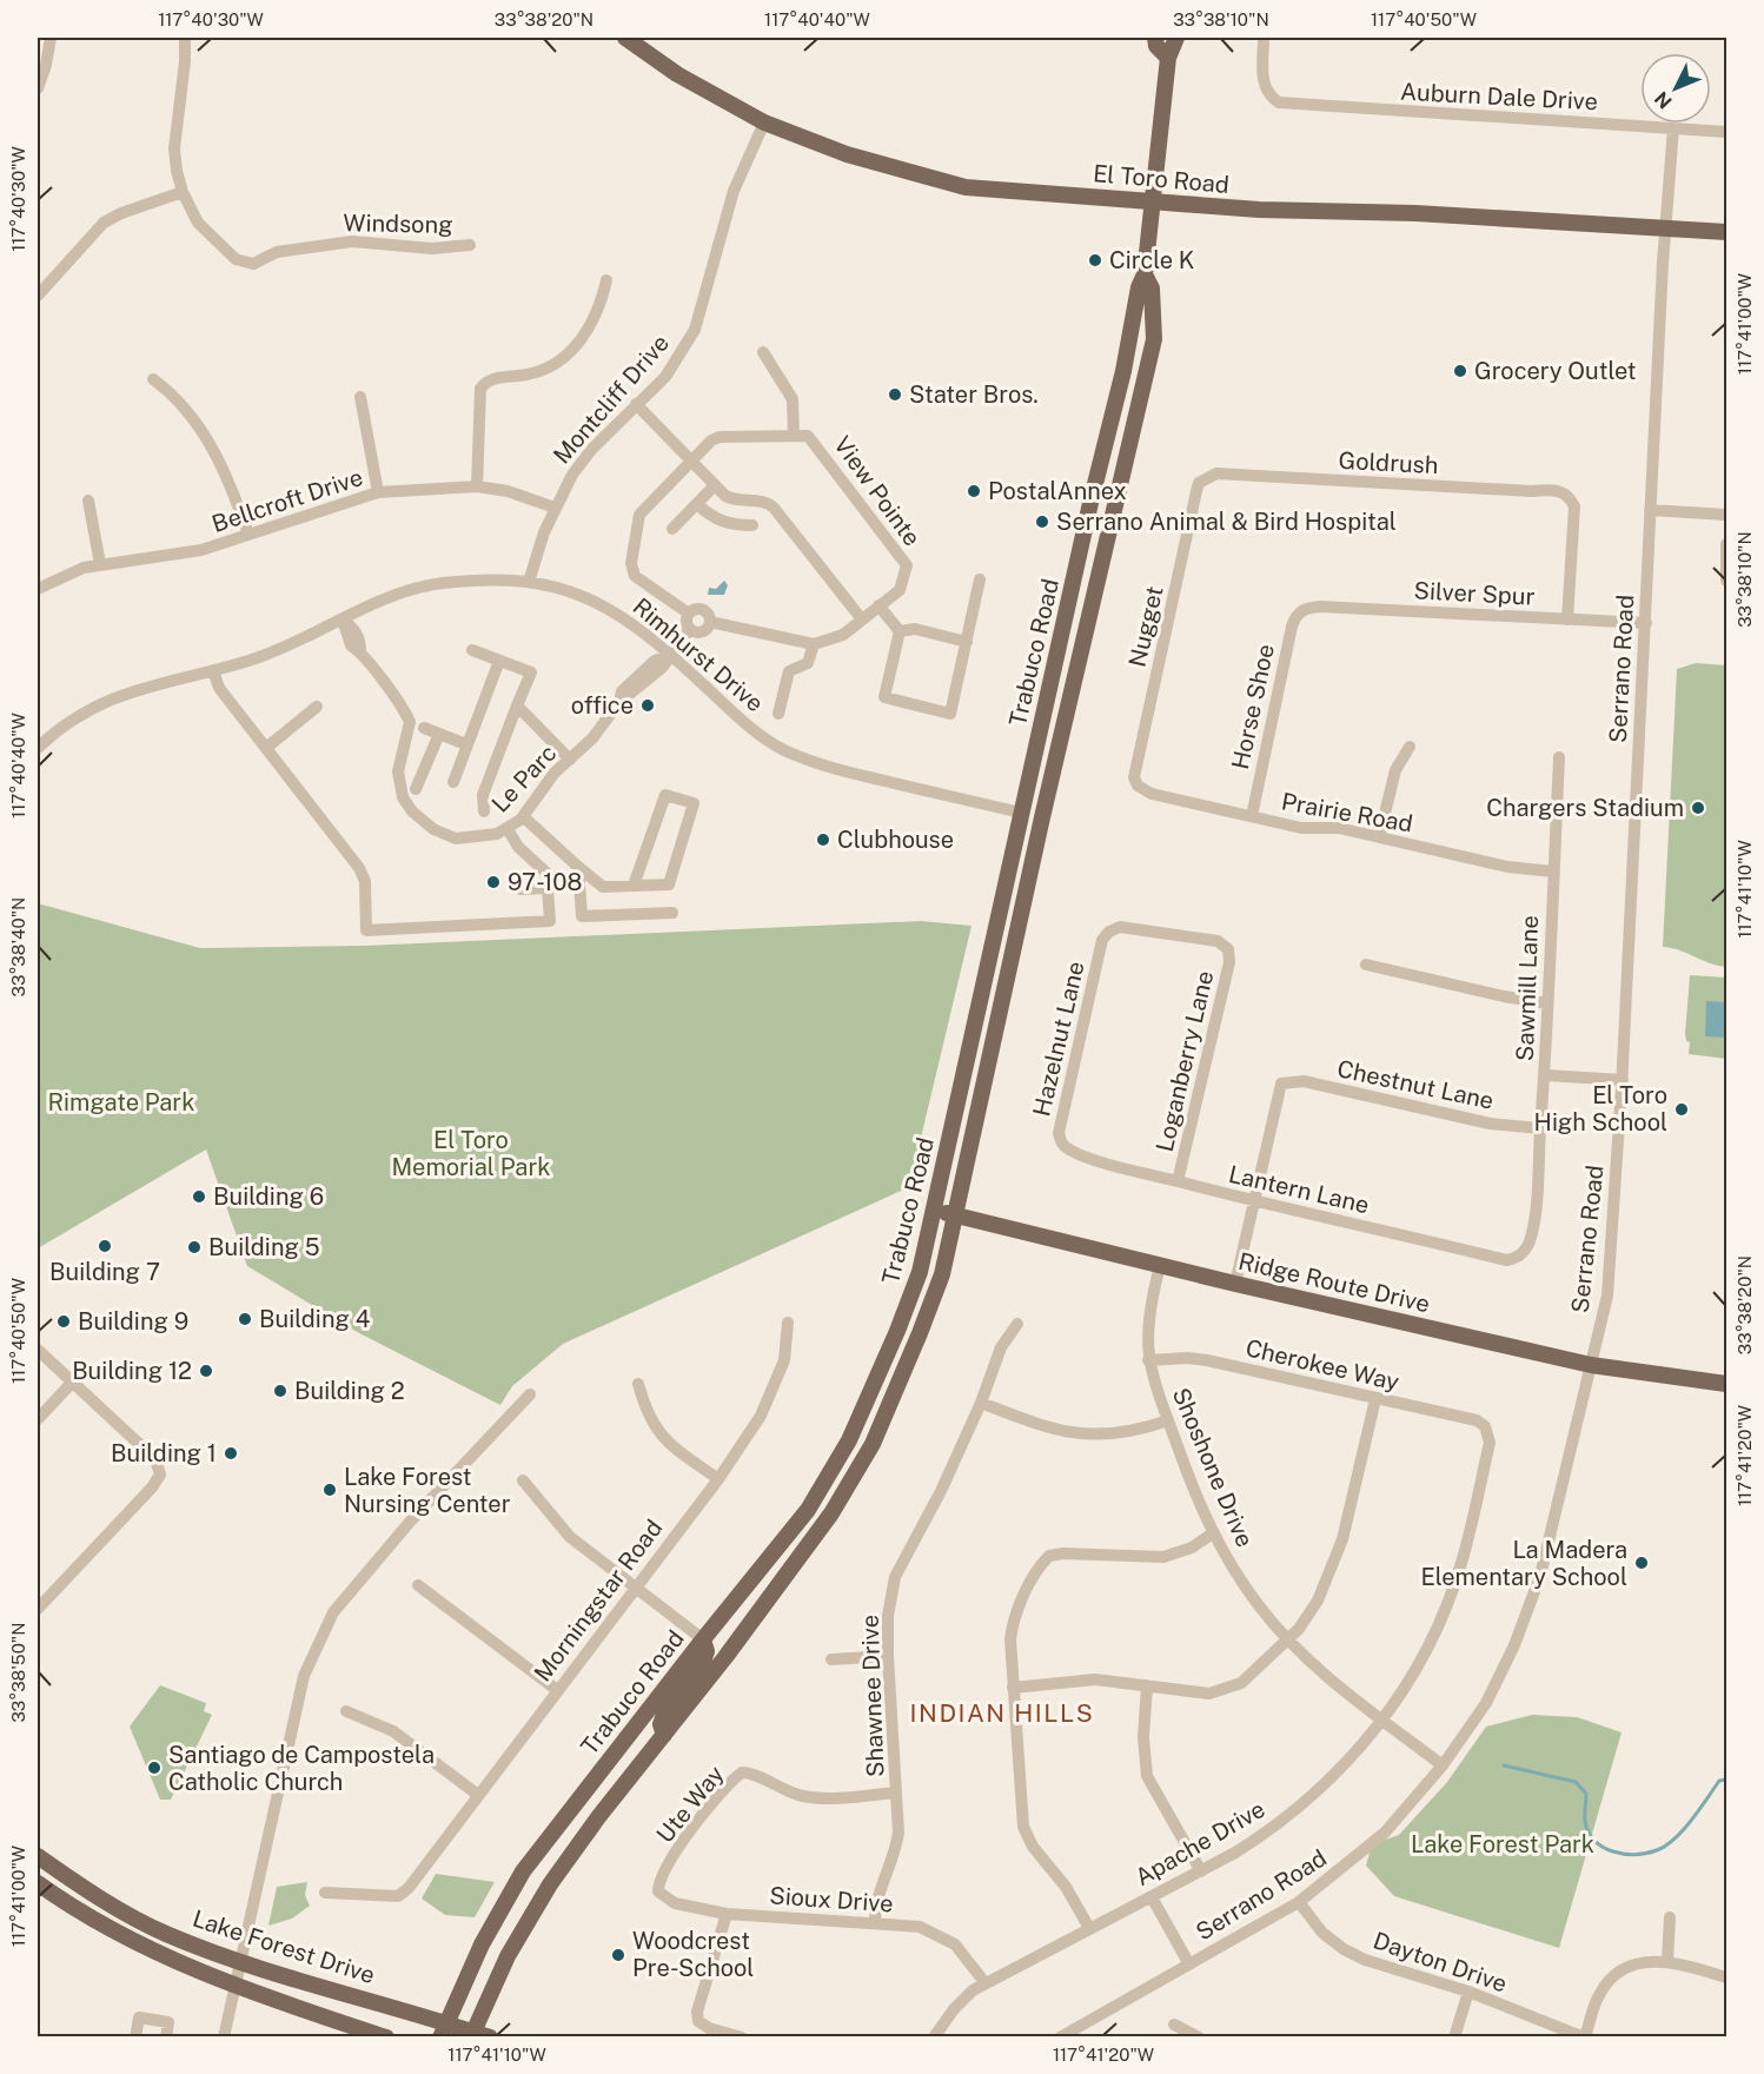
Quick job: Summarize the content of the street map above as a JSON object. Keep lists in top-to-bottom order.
{
  "streets": {
    "main road": [
      "El Toro Road",
      "Trabuco Road",
      "Ridge Route Drive",
      "Lake Forest Drive"
    ],
    "street": [
      "Auburn Dale Drive",
      "Windsong",
      "Montcliff Drive",
      "Goldrush",
      "View Pointe",
      "Bellcroft Drive",
      "Silver Spur",
      "Nugget",
      "Rimhurst Drive",
      "Serrano Road",
      "Horse Shoe",
      "Le Parc",
      "Prairie Road",
      "Sawmill Lane",
      "Hazelnut Lane",
      "Loganberry Lane",
      "Chestnut Lane",
      "Lantern Lane",
      "Cherokee Way",
      "Shoshone Drive",
      "Morningstar Road",
      "Shawnee Drive",
      "Ute Way",
      "Apache Drive",
      "Sioux Drive",
      "Dayton Drive"
    ]
  },
  "crossings": [
    ["Auburn Dale Drive", "Serrano Road"],
    ["El Toro Road", "Montcliff Drive"],
    ["El Toro Road", "Trabuco Road"],
    ["El Toro Road", "Serrano Road"],
    ["Montcliff Drive", "Bellcroft Drive"],
    ["Montcliff Drive", "Rimhurst Drive"],
    ["Goldrush", "Silver Spur"],
    ["Goldrush", "Nugget"],
    ["Silver Spur", "Serrano Road"],
    ["Silver Spur", "Horse Shoe"],
    ["Nugget", "Prairie Road"],
    ["Trabuco Road", "Rimhurst Drive"],
    ["Trabuco Road", "Ridge Route Drive"],
    ["Trabuco Road", "Lake Forest Drive"],
    ["Rimhurst Drive", "Le Parc"],
    ["Serrano Road", "Ridge Route Drive"],
    ["Serrano Road", "Shoshone Drive"],
    ["Serrano Road", "Dayton Drive"],
    ["Horse Shoe", "Prairie Road"],
    ["Prairie Road", "Sawmill Lane"],
    ["Sawmill Lane", "Chestnut Lane"],
    ["Sawmill Lane", "Lantern Lane"],
    ["Hazelnut Lane", "Loganberry Lane"],
    ["Hazelnut Lane", "Lantern Lane"],
    ["Loganberry Lane", "Lantern Lane"],
    ["Chestnut Lane", "Lantern Lane"],
    ["Ridge Route Drive", "Shoshone Drive"],
    ["Cherokee Way", "Shoshone Drive"],
    ["Cherokee Way", "Apache Drive"],
    ["Shoshone Drive", "Apache Drive"],
    ["Shawnee Drive", "Ute Way"],
    ["Shawnee Drive", "Sioux Drive"],
    ["Ute Way", "Sioux Drive"],
    ["Apache Drive", "Sioux Drive"]
  ],
  "districts": ["INDIAN HILLS"],
  "parks": ["Rimgate Park", "El Toro Memorial Park", "Lake Forest Park"],
  "places": [
    "Circle K",
    "Grocery Outlet",
    "Stater Bros.",
    "PostalAnnex",
    "Serrano Animal & Bird Hospital",
    "office",
    "Chargers Stadium",
    "Clubhouse",
    "97-108",
    "El Toro High School",
    "Building 6",
    "Building 7",
    "Building 5",
    "Building 4",
    "Building 9",
    "Building 12",
    "Building 2",
    "Building 1",
    "Lake Forest Nursing Center",
    "La Madera Elementary School",
    "Santiago de Campostela Catholic Church",
    "Woodcrest Pre-School"
  ],
  "north": "bottom left",
  "coordinates": [
    "117°40'30\"W",
    "33°38'20\"N",
    "117°40'40\"W",
    "33°38'10\"N",
    "117°40'50\"W",
    "117°41'00\"W",
    "117°41'10\"W",
    "33°38'40\"N",
    "117°41'20\"W",
    "33°38'50\"N"
  ]
}
